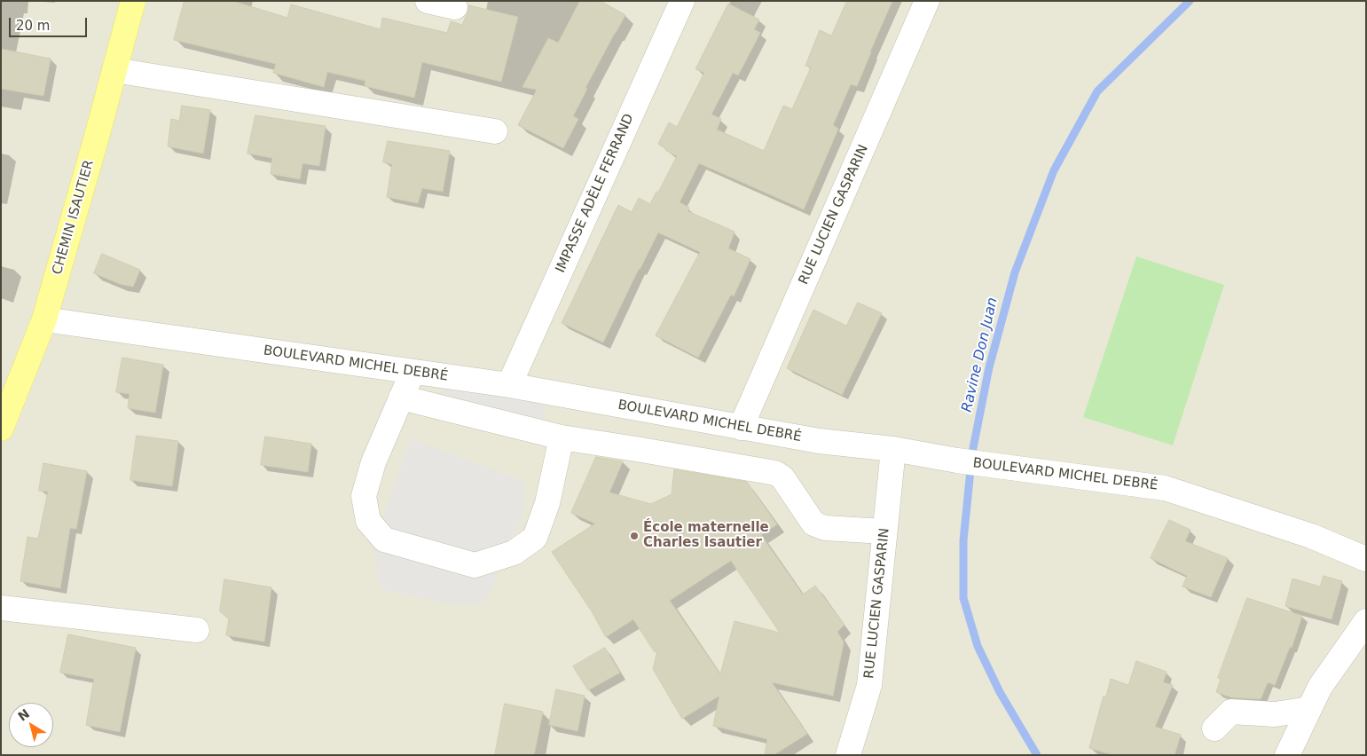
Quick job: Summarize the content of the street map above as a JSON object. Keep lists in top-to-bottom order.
{
  "streets": {
    "main road": ["CHEMIN ISAUTIER"],
    "street": ["IMPASSE ADÈLE FERRAND", "RUE LUCIEN GASPARIN", "BOULEVARD MICHEL DEBRÉ"]
  },
  "crossings": [
    ["IMPASSE ADÈLE FERRAND", "BOULEVARD MICHEL DEBRÉ"],
    ["RUE LUCIEN GASPARIN", "BOULEVARD MICHEL DEBRÉ"],
    ["CHEMIN ISAUTIER", "BOULEVARD MICHEL DEBRÉ"]
  ],
  "water": ["Ravine Don Juan"],
  "places": ["École maternelle Charles Isautier"],
  "scale_bar": "20 m",
  "north": "top left"
}
